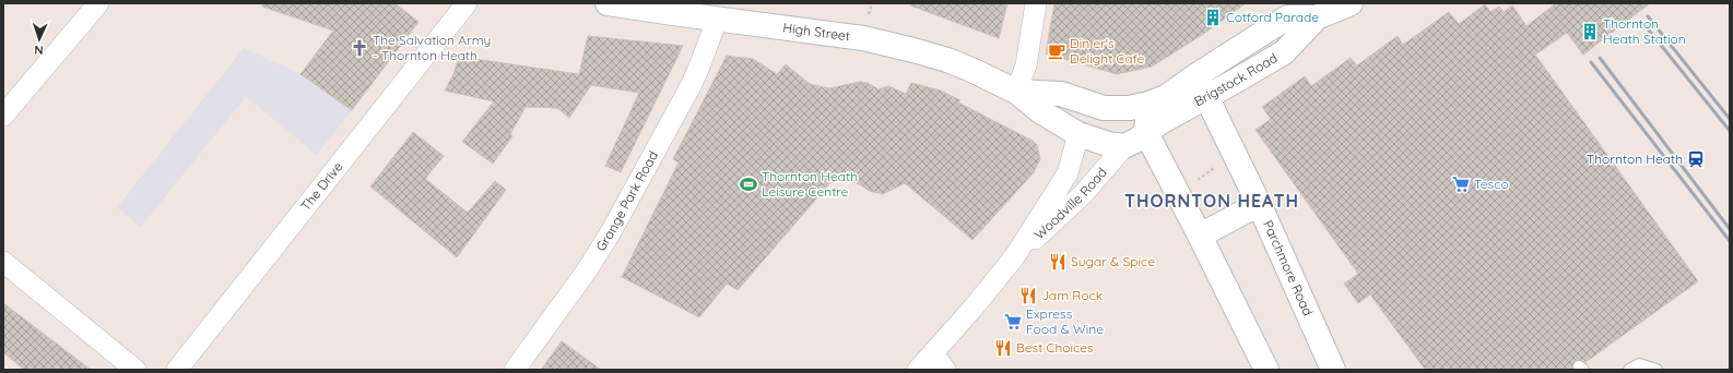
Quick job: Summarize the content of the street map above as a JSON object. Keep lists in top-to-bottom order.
{
  "streets": {
    "main road": ["High Street", "Brigstock Road", "Parchmore Road"],
    "street": ["The Drive", "Grange Park Road", "Woodville Road"]
  },
  "crossings": [
    ["High Street", "Brigstock Road"],
    ["High Street", "Grange Park Road"],
    ["High Street", "Woodville Road"],
    ["Brigstock Road", "Parchmore Road"]
  ],
  "districts": ["THORNTON HEATH"],
  "places": {
    "building": ["Cotford Parade", "Thornton Heath Station"],
    "church": ["The Salvation Army - Thornton Heath"],
    "cafe": ["Din er's Delight Cafe"],
    "station": ["Thornton Heath"],
    "sports": ["Thornton Heath Leisure Centre"],
    "supermarket": ["Tesco", "Express Food & Wine"],
    "restaurant": ["Sugar & Spice", "Jam Rock", "Best Choices"]
  },
  "north": "bottom"
}
